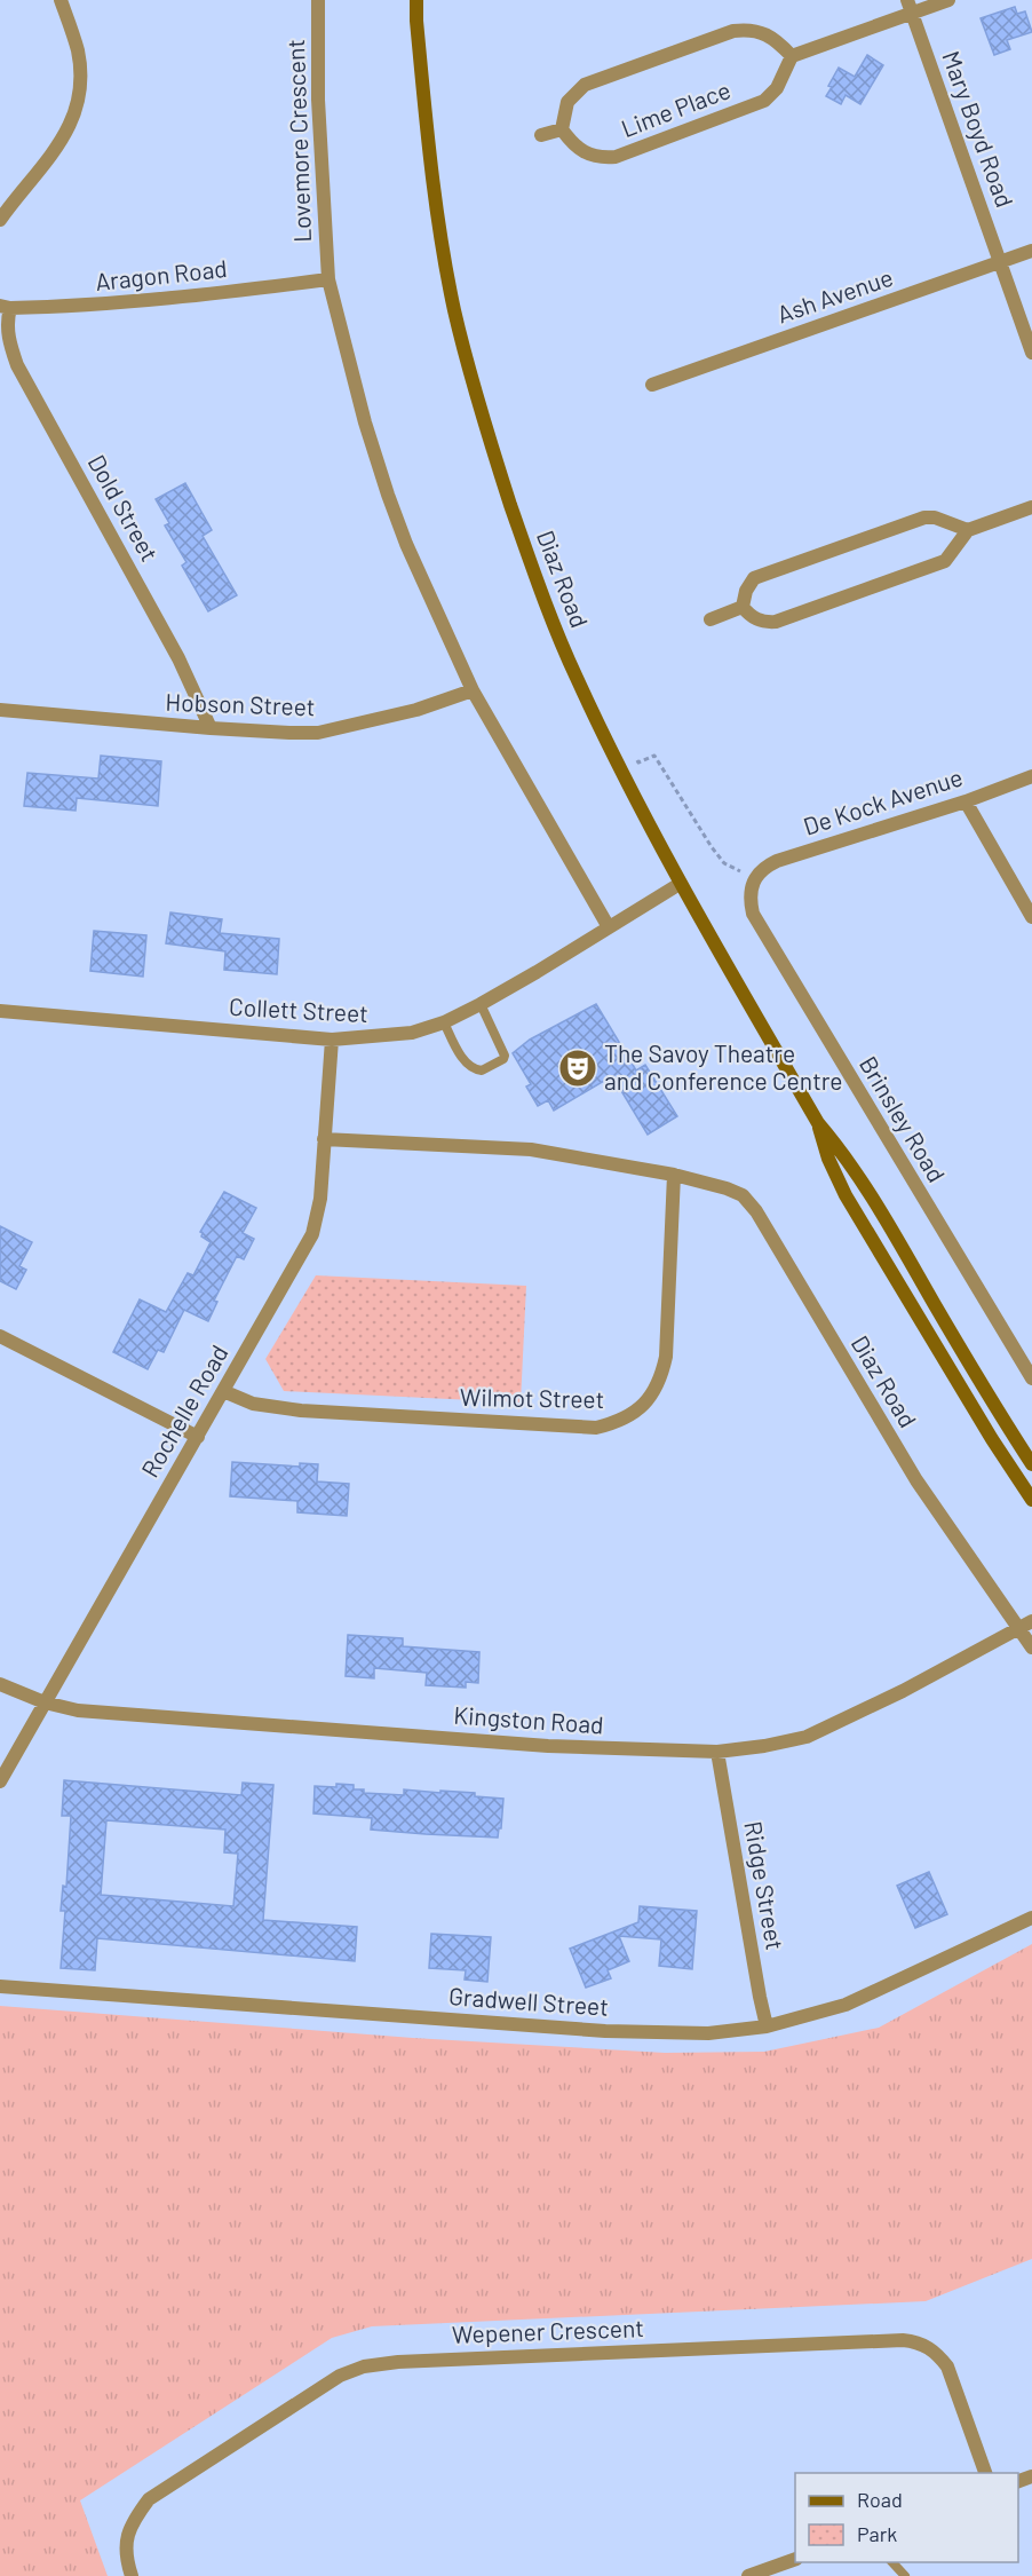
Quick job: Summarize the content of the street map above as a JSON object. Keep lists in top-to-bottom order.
{
  "streets": {
    "street": [
      "Lime Place",
      "Mary Boyd Road",
      "Lovemore Crescent",
      "Aragon Road",
      "Ash Avenue",
      "Dold Street",
      "Diaz Road",
      "Hobson Street",
      "De Kock Avenue",
      "Collett Street",
      "Brinsley Road",
      "Wilmot Street",
      "Rochelle Road",
      "Kingston Road",
      "Ridge Street",
      "Gradwell Street",
      "Wepener Crescent"
    ]
  },
  "crossings": [
    ["Mary Boyd Road", "Ash Avenue"],
    ["Lovemore Crescent", "Aragon Road"],
    ["Aragon Road", "Dold Street"],
    ["Dold Street", "Hobson Street"],
    ["Diaz Road", "Collett Street"],
    ["Diaz Road", "Wilmot Street"],
    ["Diaz Road", "Kingston Road"],
    ["De Kock Avenue", "Brinsley Road"],
    ["Collett Street", "Rochelle Road"],
    ["Wilmot Street", "Rochelle Road"],
    ["Rochelle Road", "Kingston Road"],
    ["Kingston Road", "Ridge Street"],
    ["Ridge Street", "Gradwell Street"]
  ],
  "places": {
    "theatre": ["The Savoy Theatre and Conference Centre"]
  },
  "legend": ["Road", "Park"]
}
